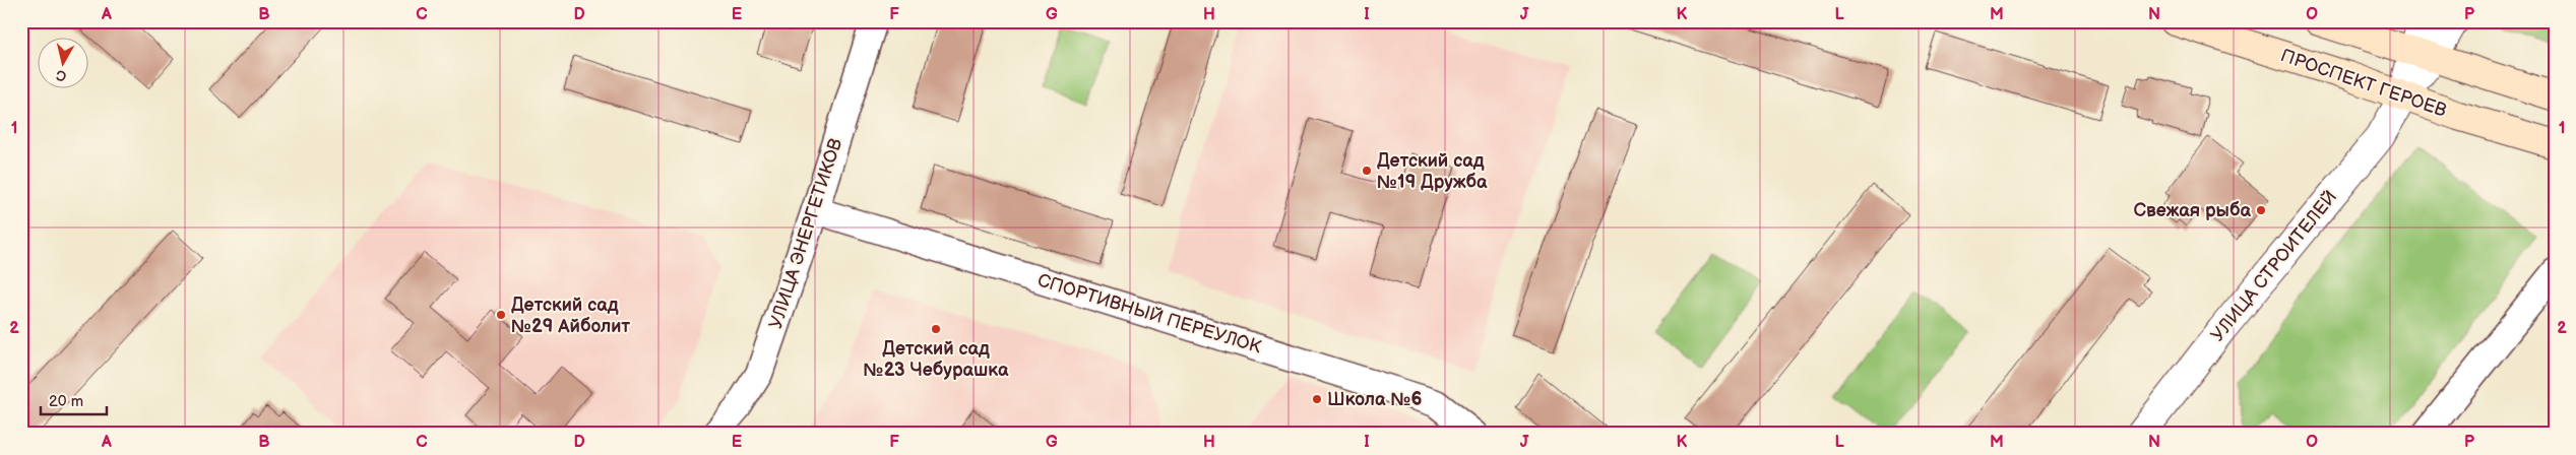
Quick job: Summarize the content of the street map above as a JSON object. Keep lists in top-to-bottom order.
{
  "streets": {
    "main road": ["ПРОСПЕКТ ГЕРОЕВ"],
    "street": ["УЛИЦА ЭНЕРГЕТИКОВ", "УЛИЦА СТРОИТЕЛЕЙ", "СПОРТИВНЫЙ ПЕРЕУЛОК"]
  },
  "crossings": [
    ["ПРОСПЕКТ ГЕРОЕВ", "УЛИЦА СТРОИТЕЛЕЙ"],
    ["УЛИЦА ЭНЕРГЕТИКОВ", "СПОРТИВНЫЙ ПЕРЕУЛОК"]
  ],
  "places": [
    "Детский сад №19 Дружба",
    "Свежая рыба",
    "Детский сад №29 Айболит",
    "Детский сад №23 Чебурашка",
    "Школа №6"
  ],
  "scale_bar": "20 m",
  "north": "bottom",
  "grid": {
    "columns": [
      "A",
      "B",
      "C",
      "D",
      "E",
      "F",
      "G",
      "H",
      "I",
      "J",
      "K",
      "L",
      "M",
      "N",
      "O",
      "P"
    ],
    "rows": ["1", "2"]
  }
}
